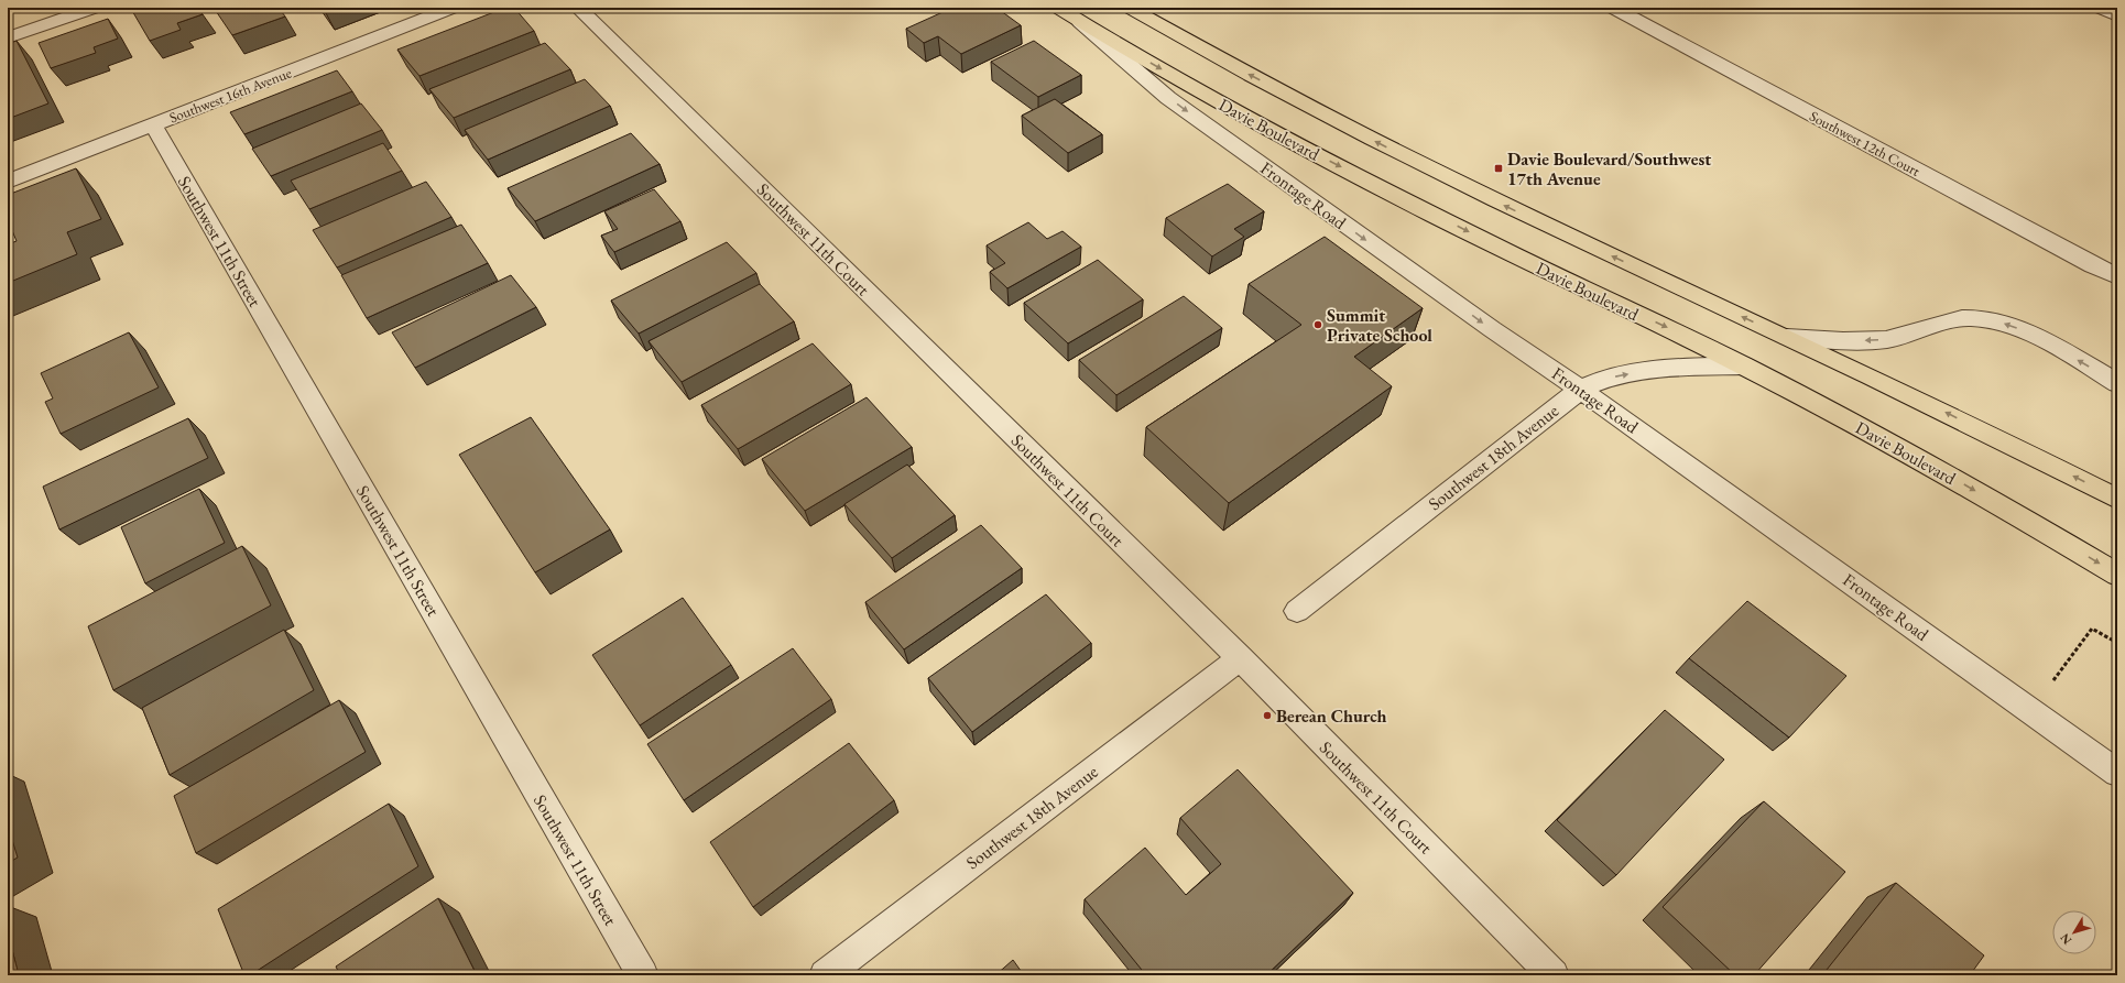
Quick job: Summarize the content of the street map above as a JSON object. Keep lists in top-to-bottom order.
{
  "streets": {
    "main road": ["Davie Boulevard"],
    "street": [
      "Southwest 16th Avenue",
      "Southwest 12th Court",
      "Frontage Road",
      "Southwest 11th Court",
      "Southwest 11th Street",
      "Southwest 18th Avenue"
    ]
  },
  "crossings": [
    ["Southwest 16th Avenue", "Southwest 11th Street"],
    ["Davie Boulevard", "Frontage Road"],
    ["Davie Boulevard", "Southwest 18th Avenue"],
    ["Frontage Road", "Southwest 18th Avenue"],
    ["Southwest 11th Court", "Southwest 18th Avenue"]
  ],
  "one_way": ["Frontage Road"],
  "places": {
    "transit": ["Davie Boulevard/Southwest 17th Avenue"],
    "other": ["Summit Private School", "Berean Church"]
  },
  "north": "bottom left"
}
